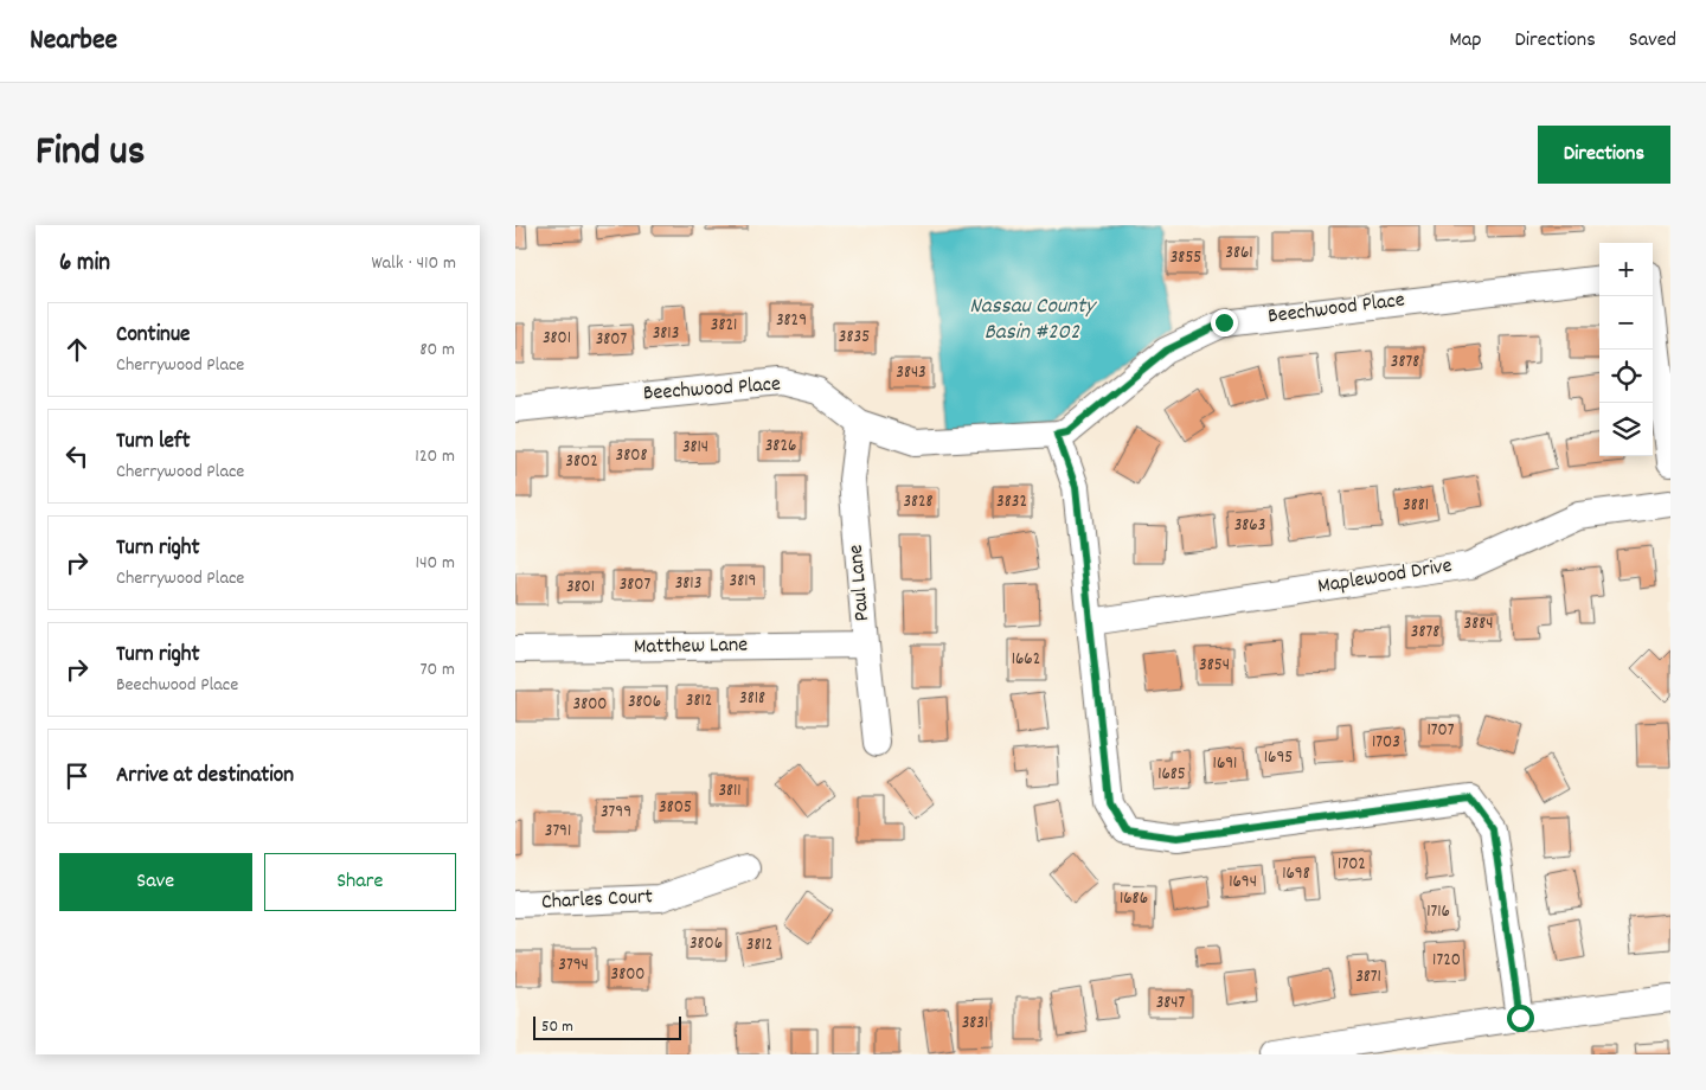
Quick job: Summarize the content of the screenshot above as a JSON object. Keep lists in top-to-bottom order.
{
  "streets": {
    "street": [
      "Beechwood Place",
      "Maplewood Drive",
      "Paul Lane",
      "Matthew Lane",
      "Charles Court"
    ]
  },
  "crossings": [
    ["Beechwood Place", "Paul Lane"],
    ["Paul Lane", "Matthew Lane"]
  ],
  "water": ["Nassau County Basin #202"],
  "house_numbers": [
    "3861",
    "3855",
    "3829",
    "3821",
    "3813",
    "3835",
    "3801",
    "3807",
    "3878",
    "3843",
    "3826",
    "3814",
    "3808",
    "3802",
    "3828",
    "3832",
    "3881",
    "3863",
    "3819",
    "3813",
    "3807",
    "3801",
    "3884",
    "3878",
    "1662",
    "3854",
    "3818",
    "3812",
    "3806",
    "3800",
    "1707",
    "1703",
    "1695",
    "1691",
    "1685",
    "3811",
    "3805",
    "3799",
    "3791",
    "1702",
    "1698",
    "1694",
    "1686",
    "1716",
    "3806",
    "3812",
    "1720",
    "3794",
    "3800",
    "3871",
    "3847",
    "3831"
  ],
  "scale_bar": "50 m",
  "page": {
    "header": "Nearbee",
    "nav": ["Map", "Directions", "Saved"],
    "title": "Find us",
    "buttons": [
      "Directions",
      ["Save", "Share"]
    ],
    "heading": ["6 min", "Walk · 410 m"],
    "map_buttons": ["+", "−"],
    "list": [
      ["Continue", "Cherrywood Place", "80 m"],
      ["Turn left", "Cherrywood Place", "120 m"],
      ["Turn right", "Cherrywood Place", "140 m"],
      ["Turn right", "Beechwood Place", "70 m"],
      "Arrive at destination"
    ],
    "scale": "50 m"
  }
}
